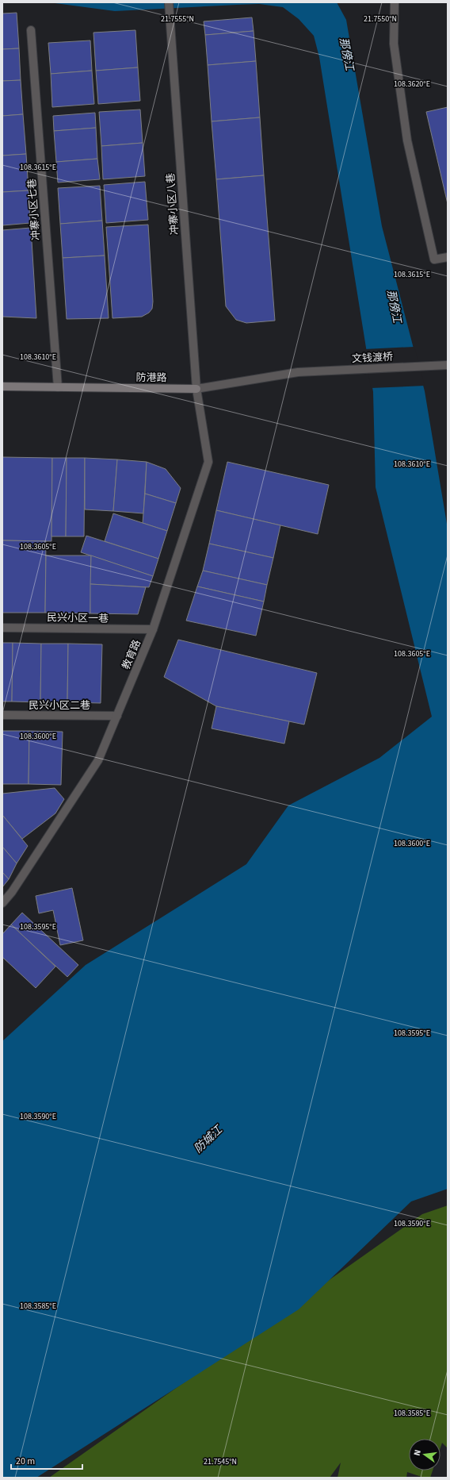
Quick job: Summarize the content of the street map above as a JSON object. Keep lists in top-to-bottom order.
{
  "streets": {
    "street": [
      "冲寨小区八巷",
      "冲寨小区七巷",
      "文钱渡桥",
      "防港路",
      "民兴小区一巷",
      "教育路",
      "民兴小区二巷"
    ]
  },
  "crossings": [
    ["冲寨小区八巷", "防港路"],
    ["冲寨小区八巷", "教育路"],
    ["冲寨小区七巷", "防港路"],
    ["文钱渡桥", "防港路"],
    ["防港路", "教育路"],
    ["民兴小区一巷", "教育路"],
    ["教育路", "民兴小区二巷"]
  ],
  "water": ["那傍江", "防城江"],
  "scale_bar": "20 m",
  "north": "left",
  "coordinates": [
    "21.7555°N",
    "21.7550°N",
    "108.3620°E",
    "108.3615°E",
    "108.3610°E",
    "108.3605°E",
    "108.3600°E",
    "108.3595°E",
    "108.3590°E",
    "108.3585°E",
    "21.7545°N"
  ]
}
